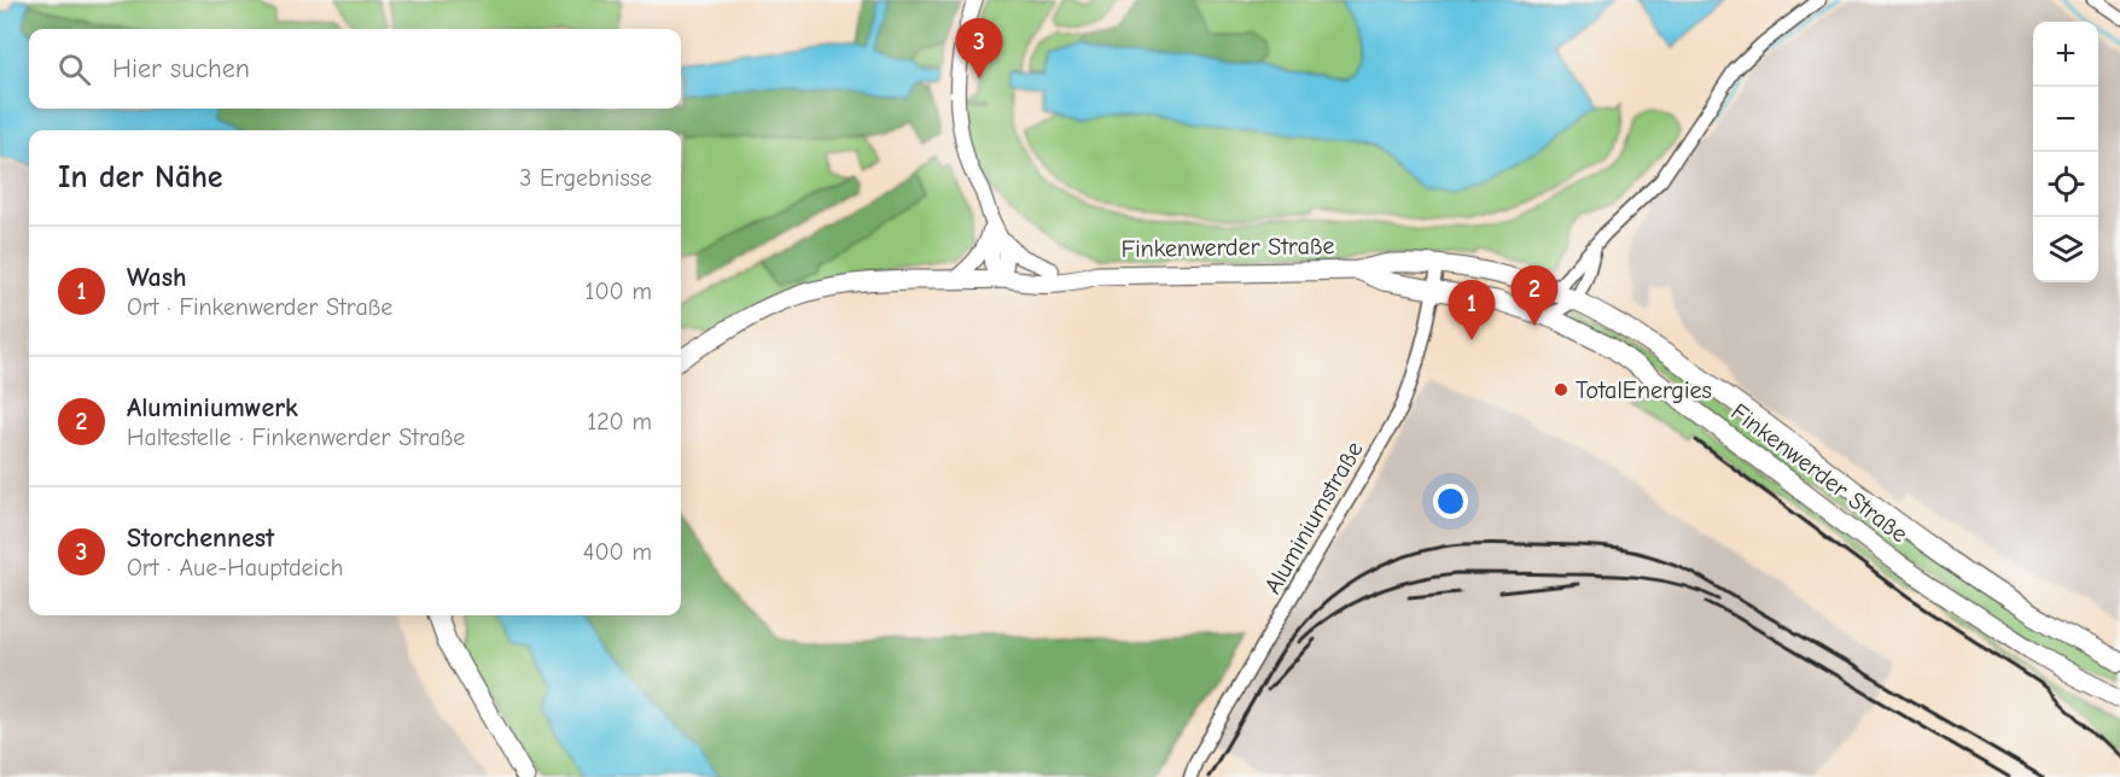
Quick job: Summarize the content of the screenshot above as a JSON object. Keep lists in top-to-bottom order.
{
  "streets": {
    "main road": ["Finkenwerder Straße"],
    "street": ["Aluminiumstraße"]
  },
  "crossings": [
    ["Finkenwerder Straße", "Aluminiumstraße"]
  ],
  "places": ["TotalEnergies"],
  "page": {
    "pins": ["3", "2", "1"],
    "map_buttons": ["+", "−"],
    "search": "Hier suchen",
    "heading": ["In der Nähe", "3 Ergebnisse"],
    "list": [
      {
        "mark": "1",
        "name": "Wash",
        "note": "Ort · Finkenwerder Straße",
        "value": "100 m"
      },
      {
        "mark": "2",
        "name": "Aluminiumwerk",
        "note": "Haltestelle · Finkenwerder Straße",
        "value": "120 m"
      },
      {
        "mark": "3",
        "name": "Storchennest",
        "note": "Ort · Aue-Hauptdeich",
        "value": "400 m"
      }
    ]
  }
}
